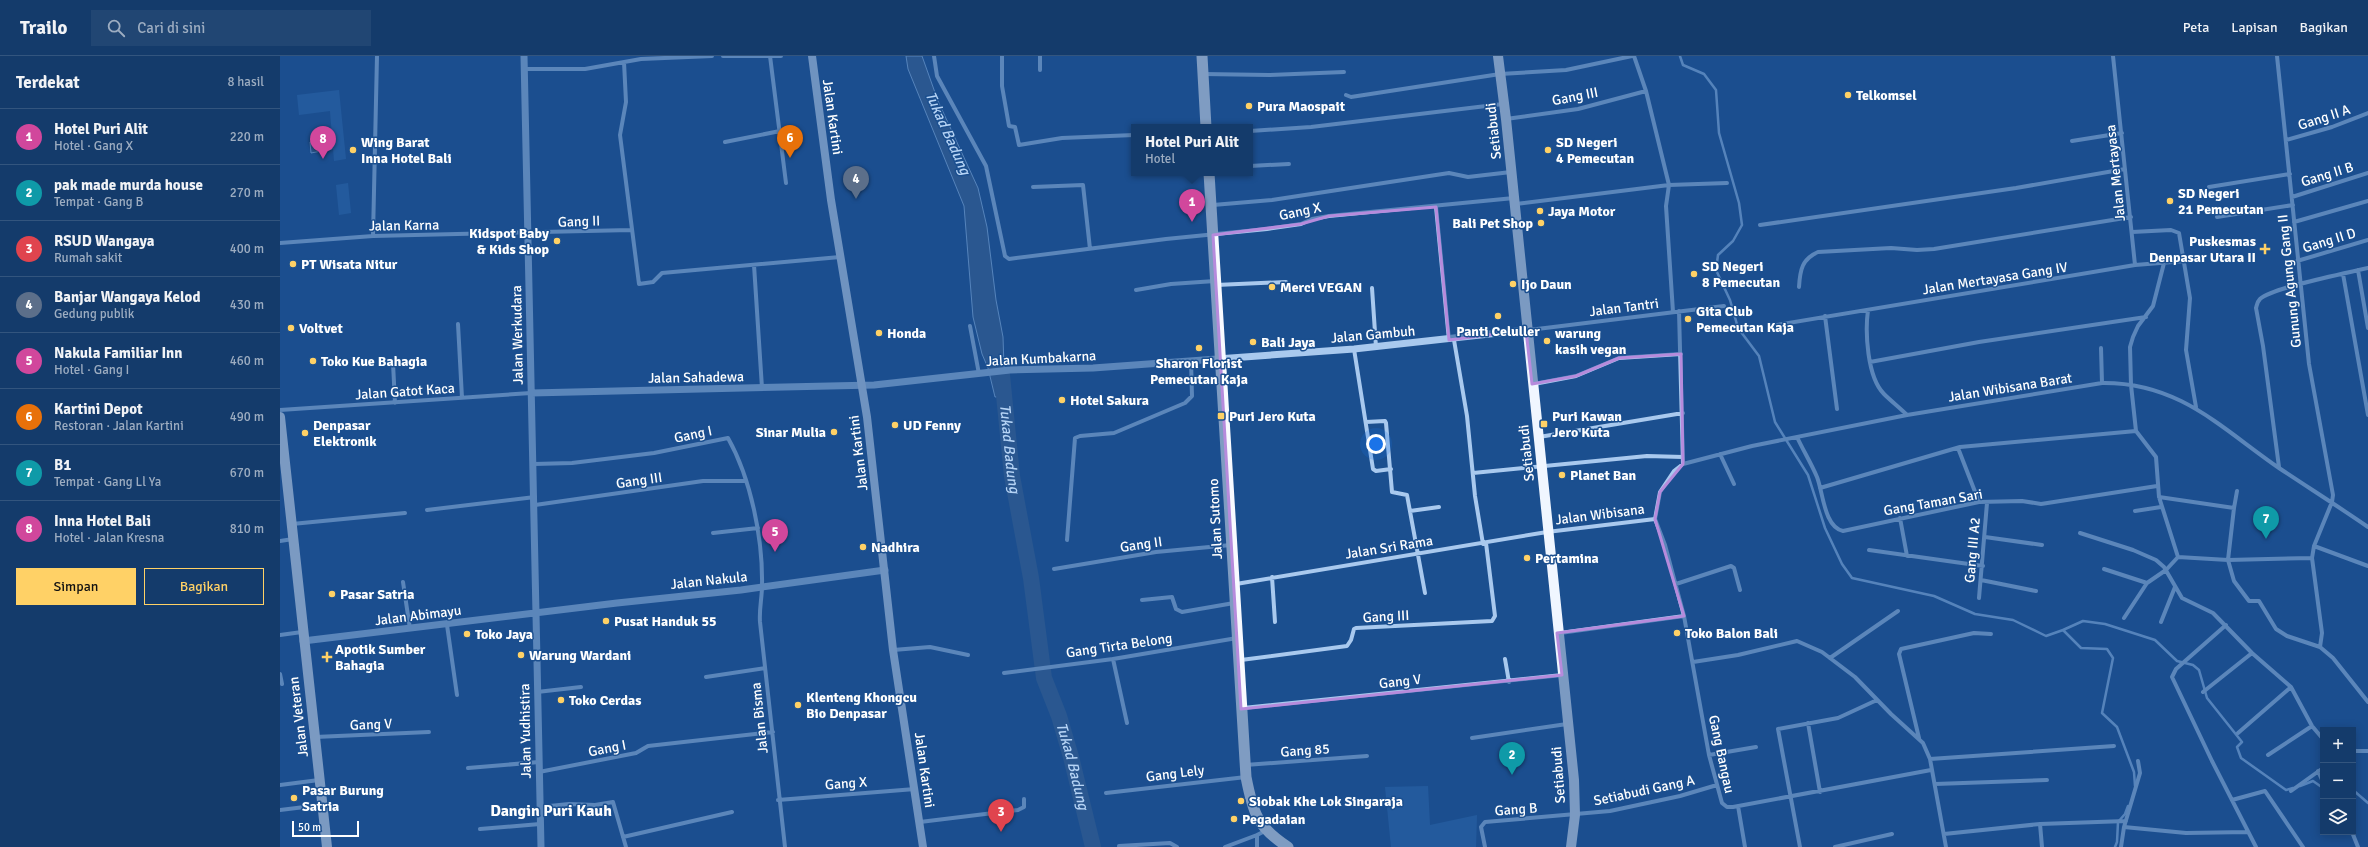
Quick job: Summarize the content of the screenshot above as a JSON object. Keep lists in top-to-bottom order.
{
  "streets": {
    "highway": ["Jalan Sutomo"],
    "main road": ["Jalan Kartini", "Setiabudi", "Jalan Veteran"],
    "street": [
      "Gang III",
      "Gang II A",
      "Jalan Mertayasa",
      "Gang II B",
      "Gang X",
      "Gang II",
      "Jalan Karna",
      "Gang II D",
      "Jalan Mertayasa Gang IV",
      "Gunung Agung Gang II",
      "Jalan Tantri",
      "Jalan Gambuh",
      "Jalan Werkudara",
      "Jalan Kumbakarna",
      "Jalan Sahadewa",
      "Jalan Wibisana Barat",
      "Jalan Gatot Kaca",
      "Gang I",
      "Gang Taman Sari",
      "Jalan Wibisana",
      "Jalan Sri Rama",
      "Gang III A2",
      "Jalan Nakula",
      "Jalan Abimayu",
      "Gang Tirta Belong",
      "Gang V",
      "Jalan Bisma",
      "Jalan Yudhistira",
      "Gang 85",
      "Gang Bangau",
      "Gang Lely",
      "Setiabudi Gang A",
      "Gang B"
    ]
  },
  "crossings": [
    ["Gang III", "Setiabudi"],
    ["Gang III", "Jalan Werkudara"],
    ["Gang III", "Gang I"],
    ["Gang III", "Jalan Sutomo"],
    ["Gang III", "Jalan Sri Rama"],
    ["Jalan Kartini", "Gang X"],
    ["Jalan Kartini", "Jalan Kumbakarna"],
    ["Jalan Kartini", "Jalan Sahadewa"],
    ["Jalan Kartini", "Jalan Nakula"],
    ["Gang II A", "Gunung Agung Gang II"],
    ["Setiabudi", "Gang X"],
    ["Setiabudi", "Jalan Tantri"],
    ["Setiabudi", "Jalan Gambuh"],
    ["Setiabudi", "Jalan Wibisana"],
    ["Setiabudi", "Jalan Sri Rama"],
    ["Setiabudi", "Gang V"],
    ["Setiabudi", "Setiabudi Gang A"],
    ["Setiabudi", "Gang B"],
    ["Jalan Mertayasa", "Jalan Mertayasa Gang IV"],
    ["Jalan Mertayasa", "Jalan Wibisana Barat"],
    ["Gang II B", "Gunung Agung Gang II"],
    ["Gang X", "Jalan Sutomo"],
    ["Gang X", "Jalan Bisma"],
    ["Gang II", "Jalan Karna"],
    ["Gang II", "Jalan Werkudara"],
    ["Gang II", "Jalan Sutomo"],
    ["Jalan Karna", "Jalan Werkudara"],
    ["Gang II D", "Gunung Agung Gang II"],
    ["Gunung Agung Gang II", "Jalan Wibisana Barat"],
    ["Jalan Tantri", "Jalan Gambuh"],
    ["Jalan Gambuh", "Jalan Kumbakarna"],
    ["Jalan Gambuh", "Jalan Sutomo"],
    ["Jalan Werkudara", "Jalan Sahadewa"],
    ["Jalan Werkudara", "Jalan Gatot Kaca"],
    ["Jalan Werkudara", "Gang I"],
    ["Jalan Werkudara", "Jalan Nakula"],
    ["Jalan Werkudara", "Jalan Abimayu"],
    ["Jalan Werkudara", "Jalan Yudhistira"],
    ["Jalan Kumbakarna", "Jalan Sahadewa"],
    ["Jalan Kumbakarna", "Jalan Sutomo"],
    ["Jalan Sahadewa", "Jalan Gatot Kaca"],
    ["Jalan Wibisana Barat", "Gang Taman Sari"],
    ["Gang I", "Jalan Nakula"],
    ["Gang I", "Jalan Bisma"],
    ["Gang I", "Jalan Yudhistira"],
    ["Gang Taman Sari", "Gang III A2"],
    ["Jalan Wibisana", "Jalan Sri Rama"],
    ["Jalan Wibisana", "Gang Bangau"],
    ["Jalan Sutomo", "Jalan Sri Rama"],
    ["Jalan Sutomo", "Gang Tirta Belong"],
    ["Jalan Sutomo", "Gang V"],
    ["Jalan Sutomo", "Gang 85"],
    ["Jalan Sutomo", "Gang Lely"],
    ["Jalan Nakula", "Jalan Abimayu"],
    ["Jalan Nakula", "Jalan Bisma"],
    ["Jalan Nakula", "Jalan Yudhistira"],
    ["Jalan Abimayu", "Jalan Veteran"],
    ["Jalan Abimayu", "Jalan Yudhistira"],
    ["Gang V", "Jalan Veteran"],
    ["Gang Bangau", "Setiabudi Gang A"],
    ["Setiabudi Gang A", "Gang B"]
  ],
  "districts": ["Dangin Puri Kauh"],
  "water": ["Tukad Badung"],
  "places": {
    "other": [
      "Telkomsel",
      "Pura Maospait",
      "Wing Barat Inna Hotel Bali",
      "SD Negeri 4 Pemecutan",
      "SD Negeri 21 Pemecutan",
      "Jaya Motor",
      "Bali Pet Shop",
      "Kidspot Baby & Kids Shop",
      "PT Wisata Nitur",
      "SD Negeri 8 Pemecutan",
      "Ijo Daun",
      "Merci VEGAN",
      "Panti Celuller",
      "Gita Club Pemecutan Kaja",
      "Voltvet",
      "Honda",
      "warung kasih vegan",
      "Bali Jaya",
      "Sharon Florist Pemecutan Kaja",
      "Toko Kue Bahagia",
      "Hotel Sakura",
      "UD Fenny",
      "Sinar Mulia",
      "Denpasar Elektronik",
      "Planet Ban",
      "Nadhira",
      "Pertamina",
      "Pasar Satria",
      "Pusat Handuk 55",
      "Toko Balon Bali",
      "Toko Jaya",
      "Warung Wardani",
      "Toko Cerdas",
      "Klenteng Khongcu Bio Denpasar",
      "Pasar Burung Satria",
      "Siobak Khe Lok Singaraja",
      "Pegadaian"
    ],
    "health": ["Puskesmas Denpasar Utara II", "Apotik Sumber Bahagia"],
    "transit": ["Puri Jero Kuta", "Puri Kawan Jero Kuta"]
  },
  "scale_bar": "50 m",
  "page": {
    "header": "Trailo",
    "search": "Cari di sini",
    "nav": ["Peta", "Lapisan", "Bagikan"],
    "heading": ["Terdekat", "8 hasil"],
    "list": [
      {
        "mark": "1",
        "name": "Hotel Puri Alit",
        "note": "Hotel · Gang X",
        "value": "220 m"
      },
      {
        "mark": "2",
        "name": "pak made murda house",
        "note": "Tempat · Gang B",
        "value": "270 m"
      },
      {
        "mark": "3",
        "name": "RSUD Wangaya",
        "note": "Rumah sakit",
        "value": "400 m"
      },
      {
        "mark": "4",
        "name": "Banjar Wangaya Kelod",
        "note": "Gedung publik",
        "value": "430 m"
      },
      {
        "mark": "5",
        "name": "Nakula Familiar Inn",
        "note": "Hotel · Gang I",
        "value": "460 m"
      },
      {
        "mark": "6",
        "name": "Kartini Depot",
        "note": "Restoran · Jalan Kartini",
        "value": "490 m"
      },
      {
        "mark": "7",
        "name": "B1",
        "note": "Tempat · Gang Ll Ya",
        "value": "670 m"
      },
      {
        "mark": "8",
        "name": "Inna Hotel Bali",
        "note": "Hotel · Jalan Kresna",
        "value": "810 m"
      }
    ],
    "popup": ["Hotel Puri Alit", "Hotel"],
    "pins": [
      "6",
      "8",
      "4",
      "1",
      "7",
      "5",
      "2",
      "3"
    ],
    "buttons": ["Simpan", "Bagikan"],
    "map_buttons": ["+", "−"],
    "scale": "50 m"
  }
}
